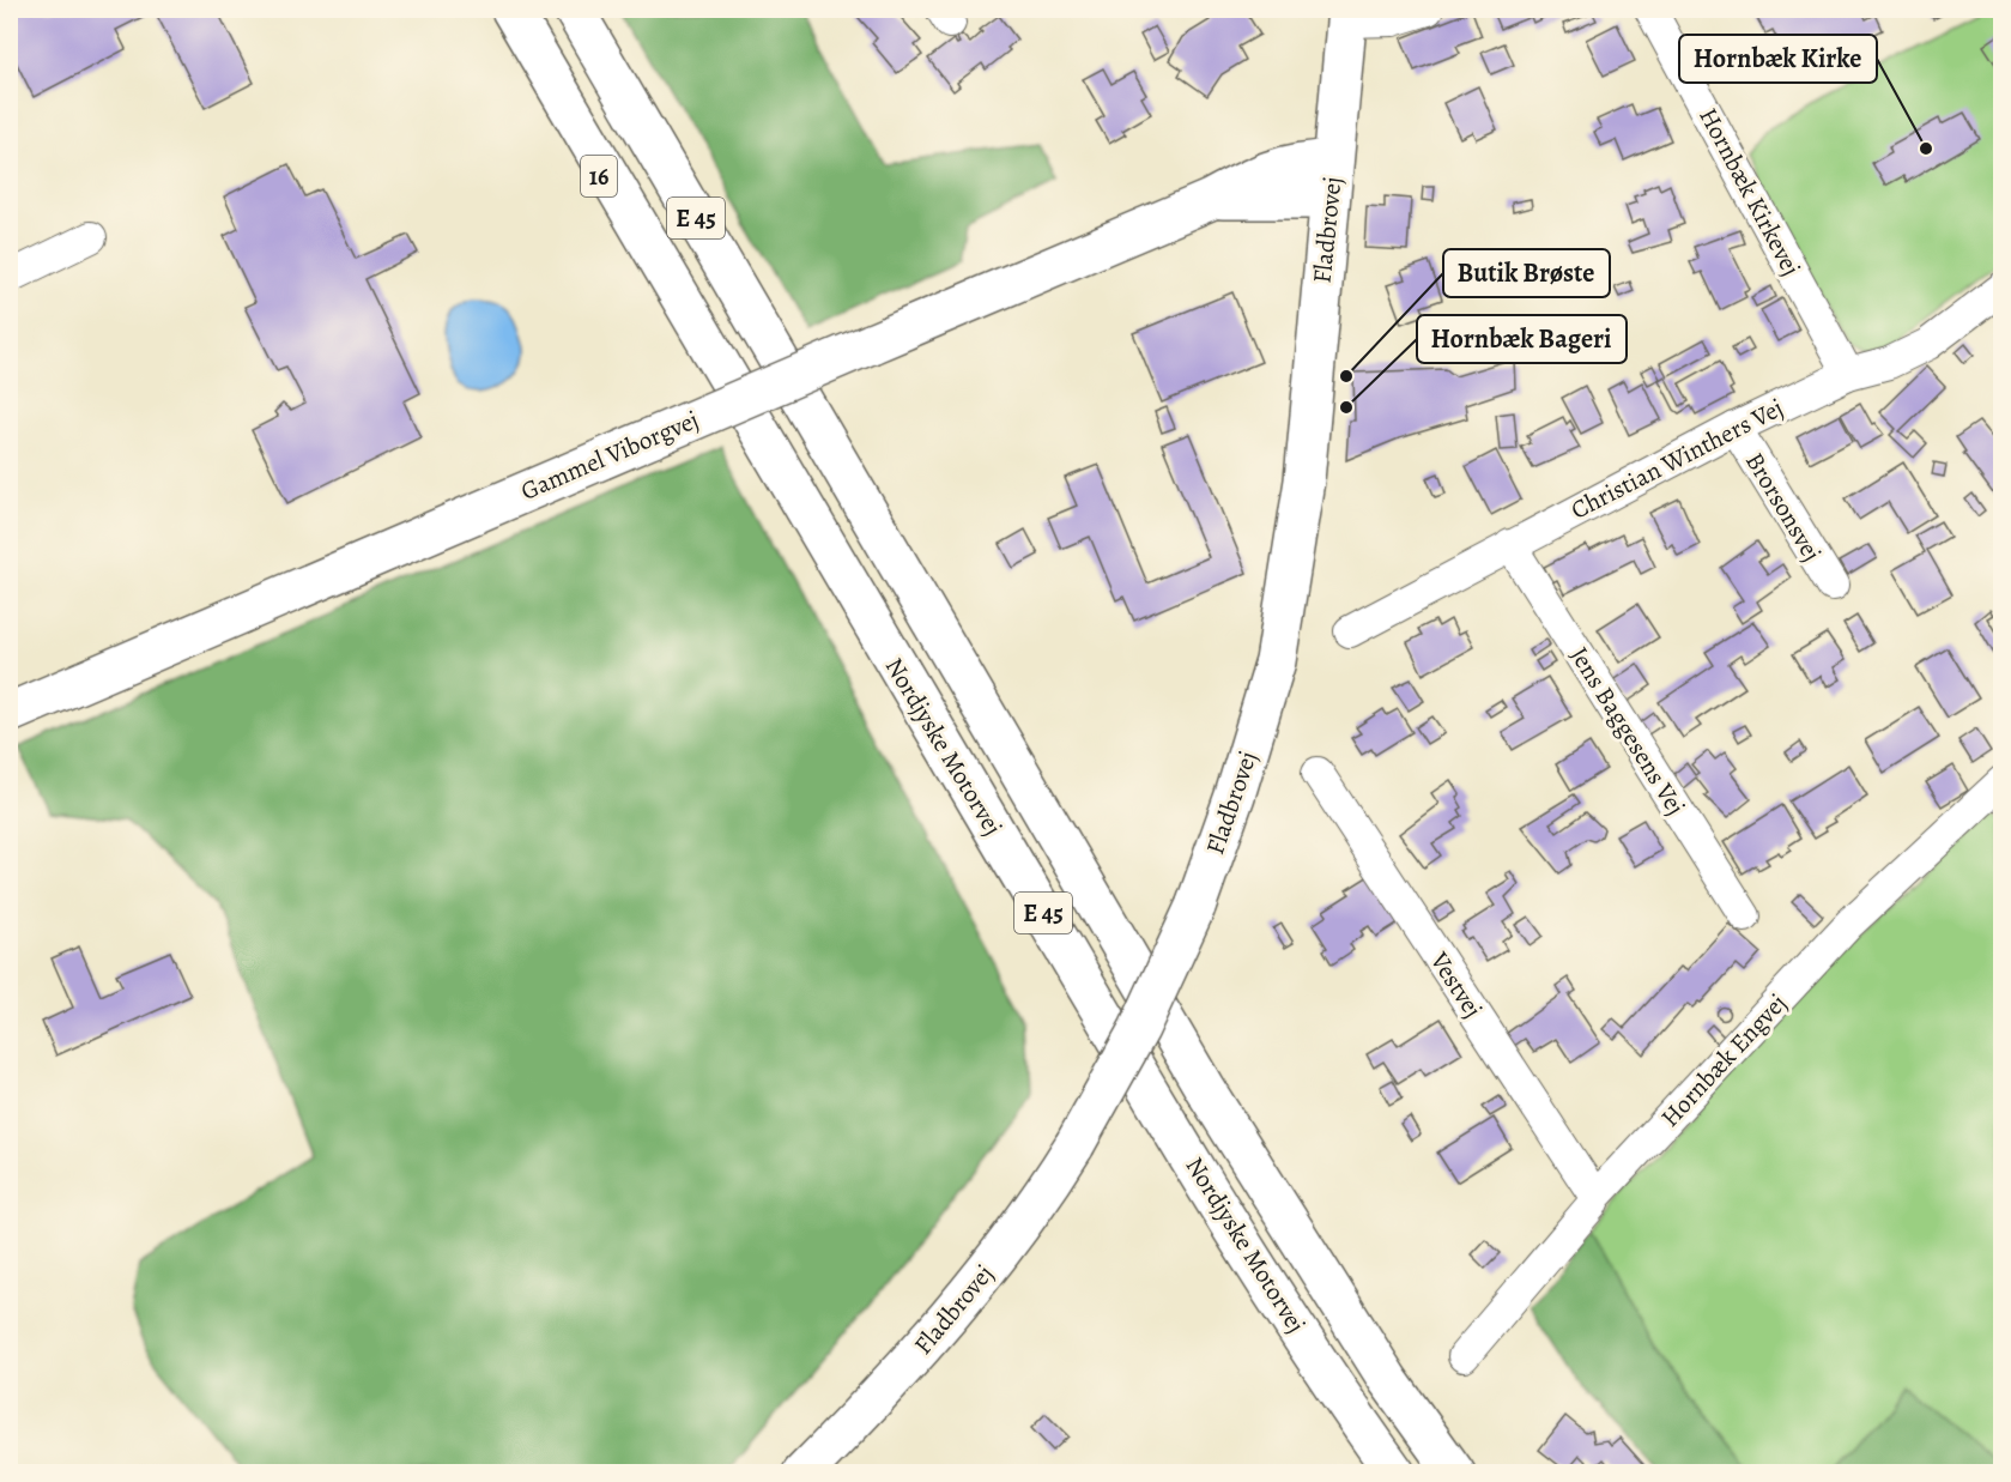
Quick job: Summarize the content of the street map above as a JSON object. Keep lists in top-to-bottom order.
{
  "streets": {
    "main road": [
      "16",
      "E 45",
      "Fladbrovej",
      "Gammel Viborgvej",
      "Nordjyske Motorvej"
    ],
    "street": [
      "Hornbæk Kirkevej",
      "Christian Winthers Vej",
      "Brorsonsvej",
      "Jens Baggesens Vej",
      "Vestvej",
      "Hornbæk Engvej"
    ]
  },
  "crossings": [
    ["16", "Nordjyske Motorvej"],
    ["Hornbæk Kirkevej", "Christian Winthers Vej"],
    ["Fladbrovej", "Gammel Viborgvej"],
    ["Christian Winthers Vej", "Brorsonsvej"],
    ["Christian Winthers Vej", "Jens Baggesens Vej"],
    ["Vestvej", "Hornbæk Engvej"]
  ],
  "places": ["Hornbæk Kirke", "Butik Brøste", "Hornbæk Bageri"]
}
